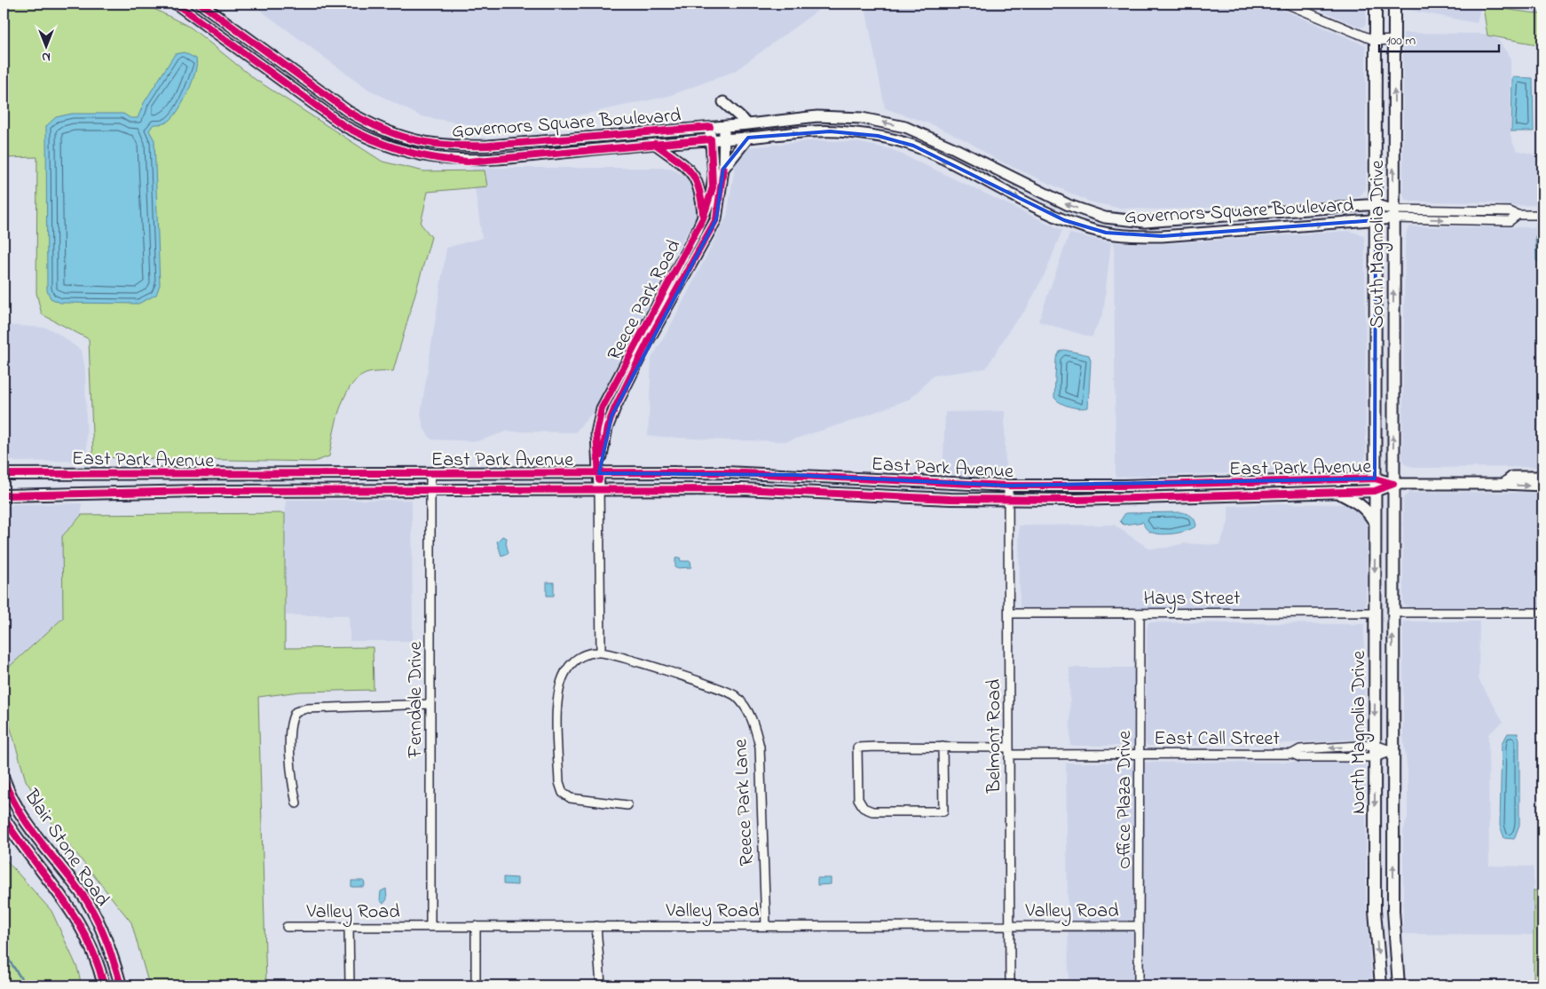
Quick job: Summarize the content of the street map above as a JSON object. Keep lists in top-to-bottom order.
{
  "streets": {
    "main road": [
      "South Magnolia Drive",
      "East Park Avenue",
      "North Magnolia Drive",
      "Blair Stone Road"
    ],
    "street": [
      "Governors Square Boulevard",
      "Reece Park Road",
      "Hays Street",
      "Ferndale Drive",
      "Belmont Road",
      "East Call Street",
      "Office Plaza Drive",
      "Reece Park Lane",
      "Valley Road"
    ]
  },
  "crossings": [
    ["Governors Square Boulevard", "South Magnolia Drive"],
    ["Governors Square Boulevard", "Reece Park Road"],
    ["South Magnolia Drive", "East Park Avenue"],
    ["South Magnolia Drive", "North Magnolia Drive"],
    ["Reece Park Road", "East Park Avenue"],
    ["East Park Avenue", "Ferndale Drive"],
    ["East Park Avenue", "North Magnolia Drive"],
    ["East Park Avenue", "Belmont Road"],
    ["Hays Street", "North Magnolia Drive"],
    ["Hays Street", "Belmont Road"],
    ["Hays Street", "Office Plaza Drive"],
    ["Ferndale Drive", "Valley Road"],
    ["North Magnolia Drive", "East Call Street"],
    ["Belmont Road", "East Call Street"],
    ["Belmont Road", "Valley Road"],
    ["East Call Street", "Office Plaza Drive"],
    ["Office Plaza Drive", "Valley Road"],
    ["Reece Park Lane", "Valley Road"]
  ],
  "scale_bar": "100 m",
  "north": "bottom"
}
